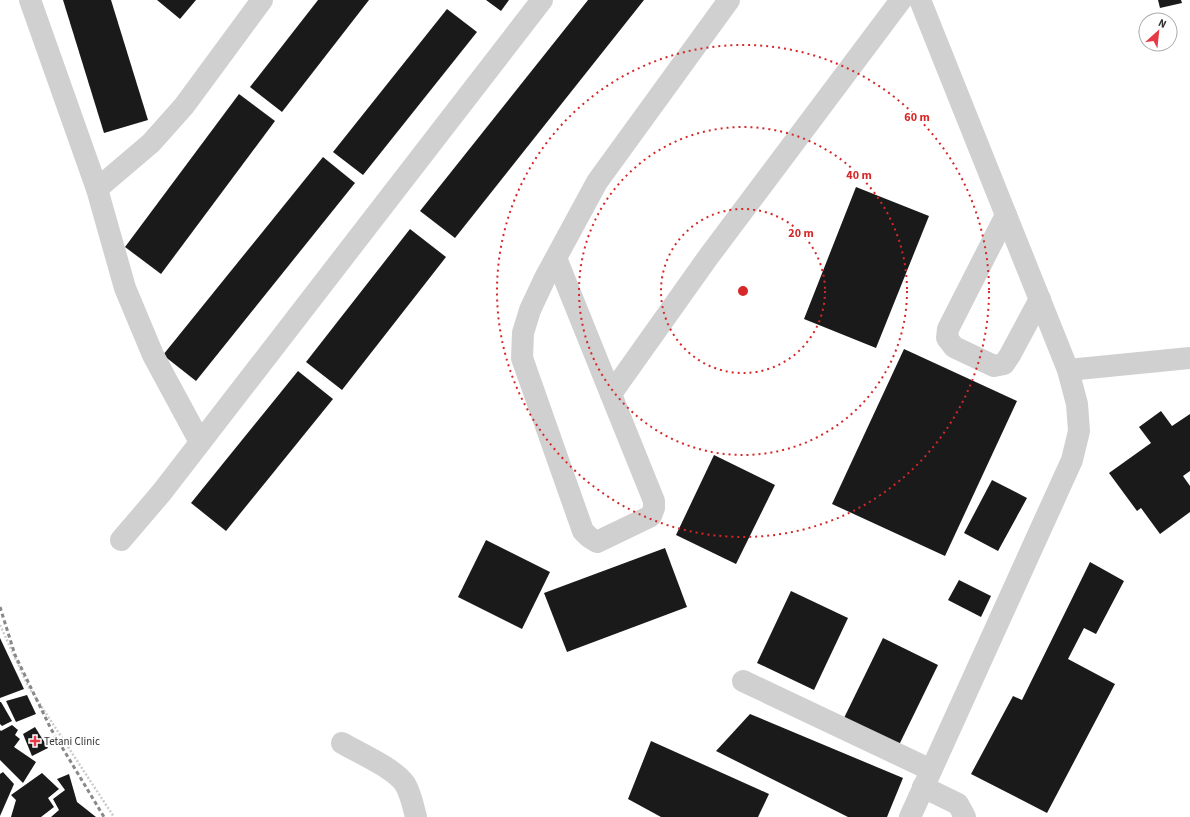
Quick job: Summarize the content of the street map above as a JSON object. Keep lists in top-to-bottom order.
{
  "places": {
    "health": ["Tetani Clinic"]
  },
  "north": "top right",
  "rings": ["60 m", "40 m", "20 m"]
}
